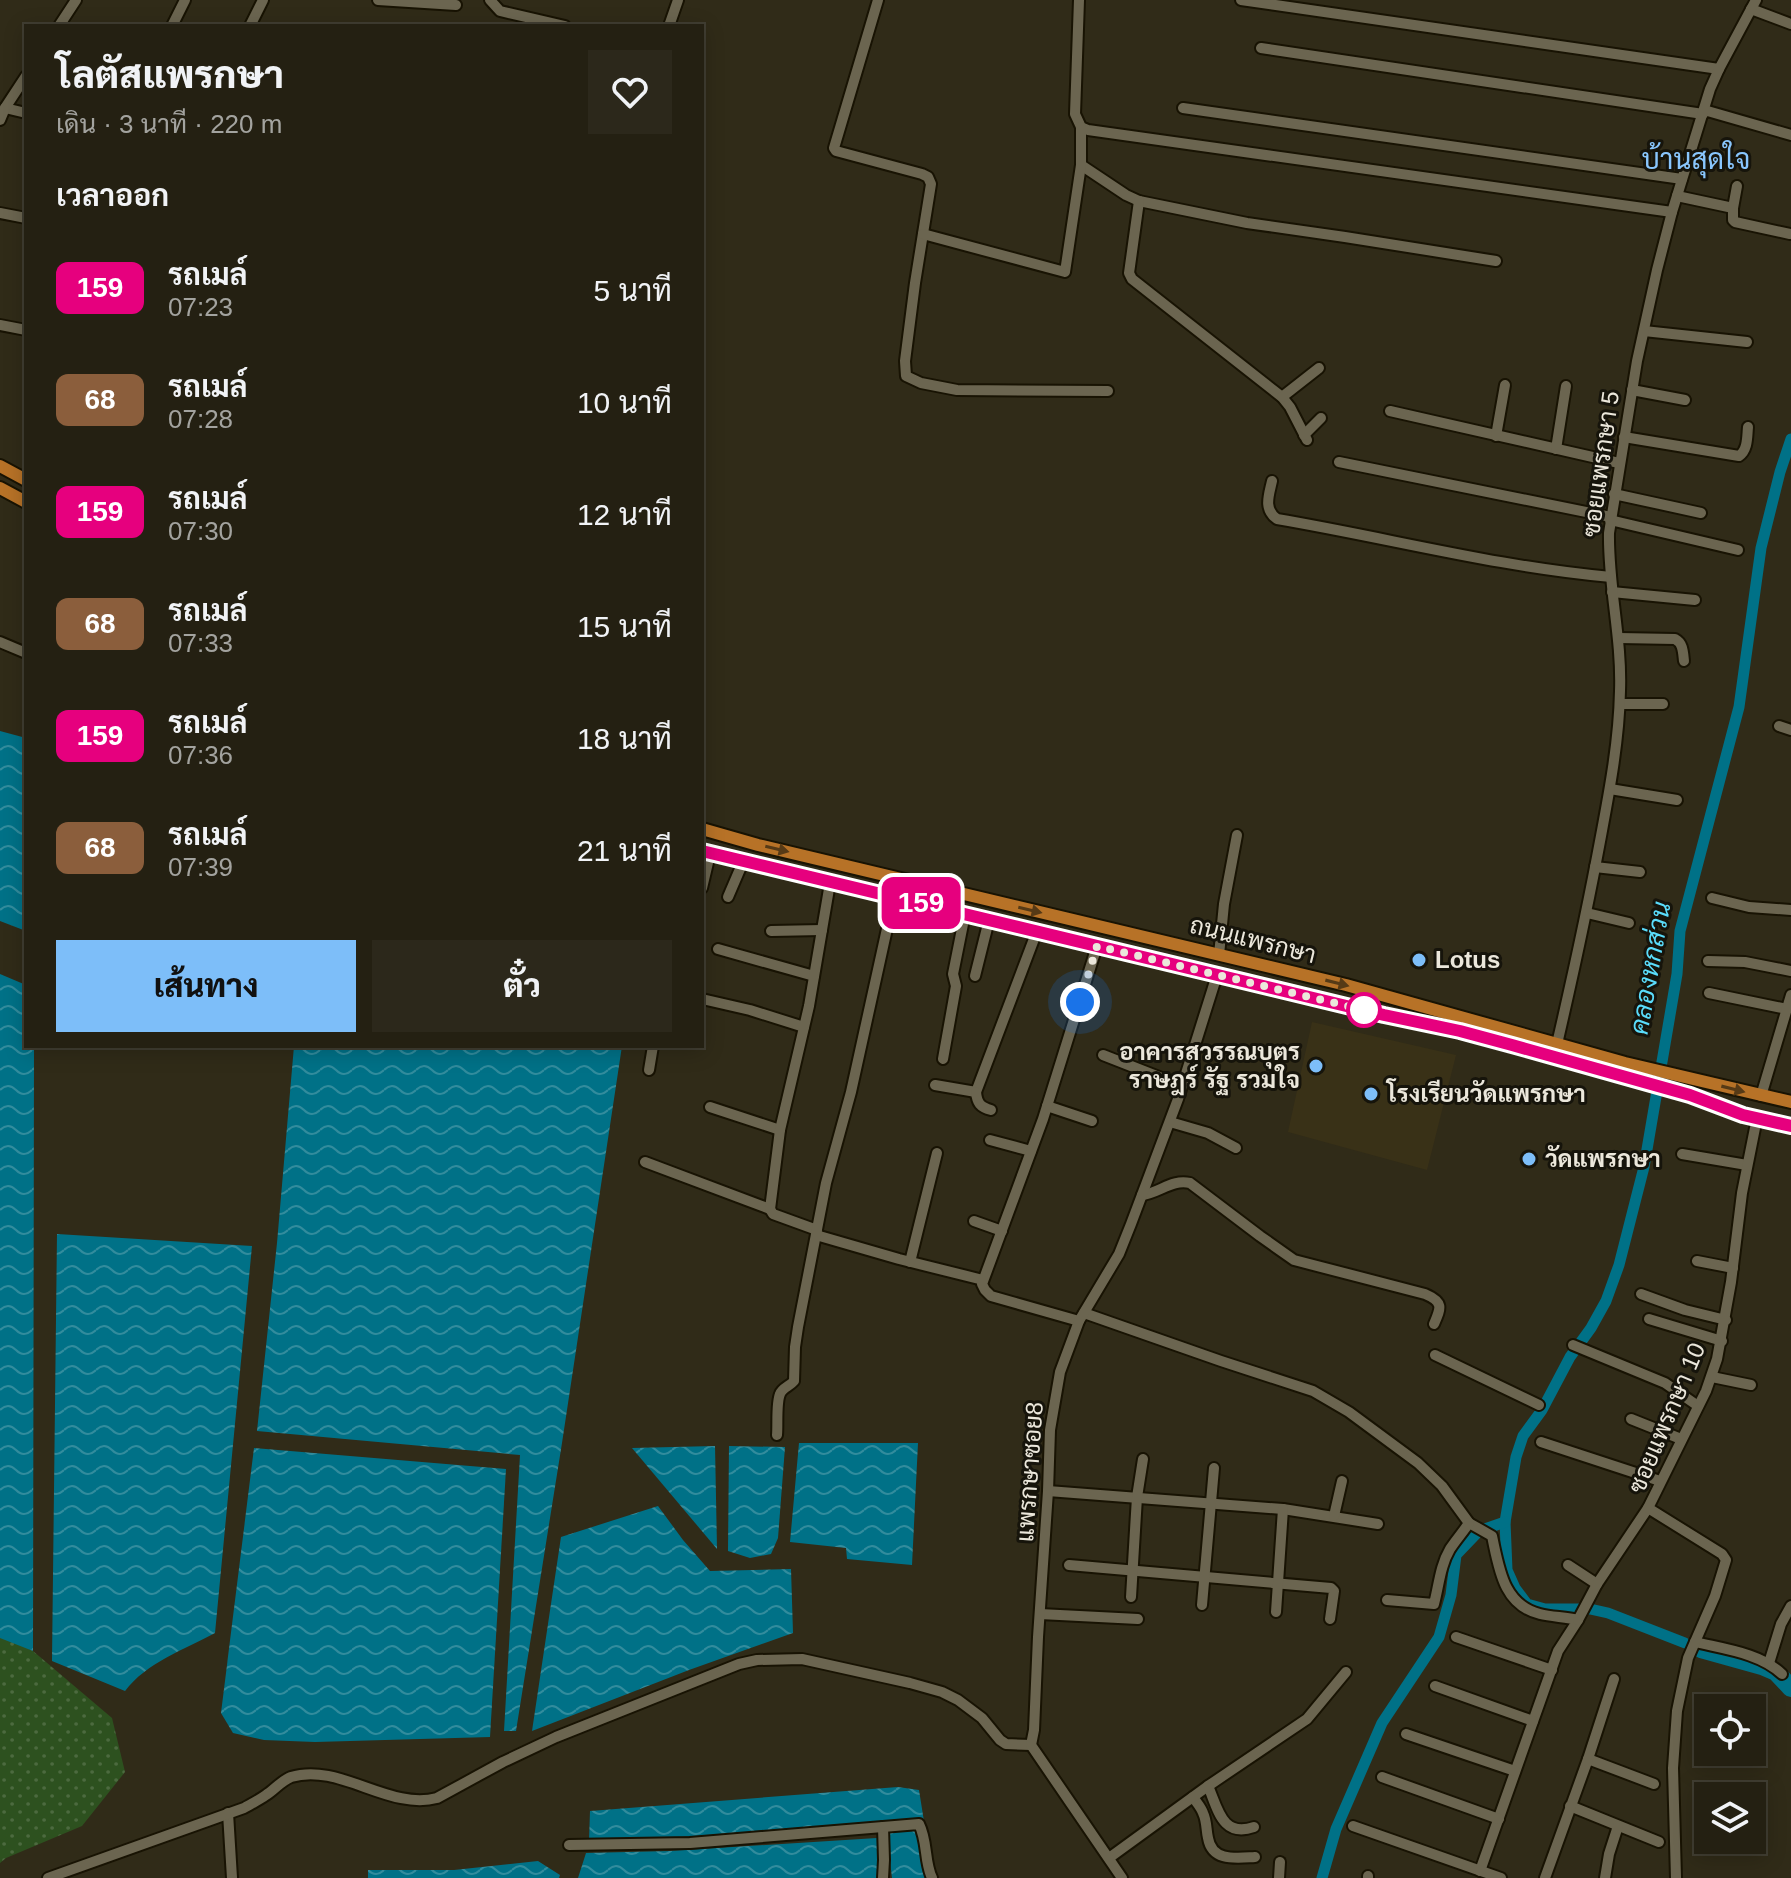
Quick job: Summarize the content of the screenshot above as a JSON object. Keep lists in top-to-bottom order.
{
  "streets": {
    "main road": ["ถนนแพรกษา"],
    "street": ["ซอยแพรกษา 5", "ซอยแพรกษา 10", "แพรกษาซอย8"]
  },
  "crossings": [
    ["ซอยแพรกษา 5", "ถนนแพรกษา"],
    ["ถนนแพรกษา", "ซอยแพรกษา 10"],
    ["ถนนแพรกษา", "แพรกษาซอย8"]
  ],
  "districts": ["บ้านสุดใจ"],
  "water": ["คลองหกส่วน"],
  "places": [
    "Lotus",
    "อาคารสุวรรณบุตร ราษฎร์ รัฐ รวมใจ",
    "โรงเรียนวัดแพรกษา",
    "วัดแพรกษา"
  ],
  "lines": ["bus line 159"],
  "page": {
    "on_map": "159",
    "heading": [
      ["โลตัสแพรกษา", "เดิน · 3 นาที · 220 m"],
      "เวลาออก"
    ],
    "list": [
      {
        "mark": "159",
        "name": "รถเมล์",
        "note": "07:23",
        "value": "5 นาที"
      },
      {
        "mark": "68",
        "name": "รถเมล์",
        "note": "07:28",
        "value": "10 นาที"
      },
      {
        "mark": "159",
        "name": "รถเมล์",
        "note": "07:30",
        "value": "12 นาที"
      },
      {
        "mark": "68",
        "name": "รถเมล์",
        "note": "07:33",
        "value": "15 นาที"
      },
      {
        "mark": "159",
        "name": "รถเมล์",
        "note": "07:36",
        "value": "18 นาที"
      },
      {
        "mark": "68",
        "name": "รถเมล์",
        "note": "07:39",
        "value": "21 นาที"
      }
    ],
    "buttons": ["เส้นทาง", "ตั๋ว"]
  }
}
